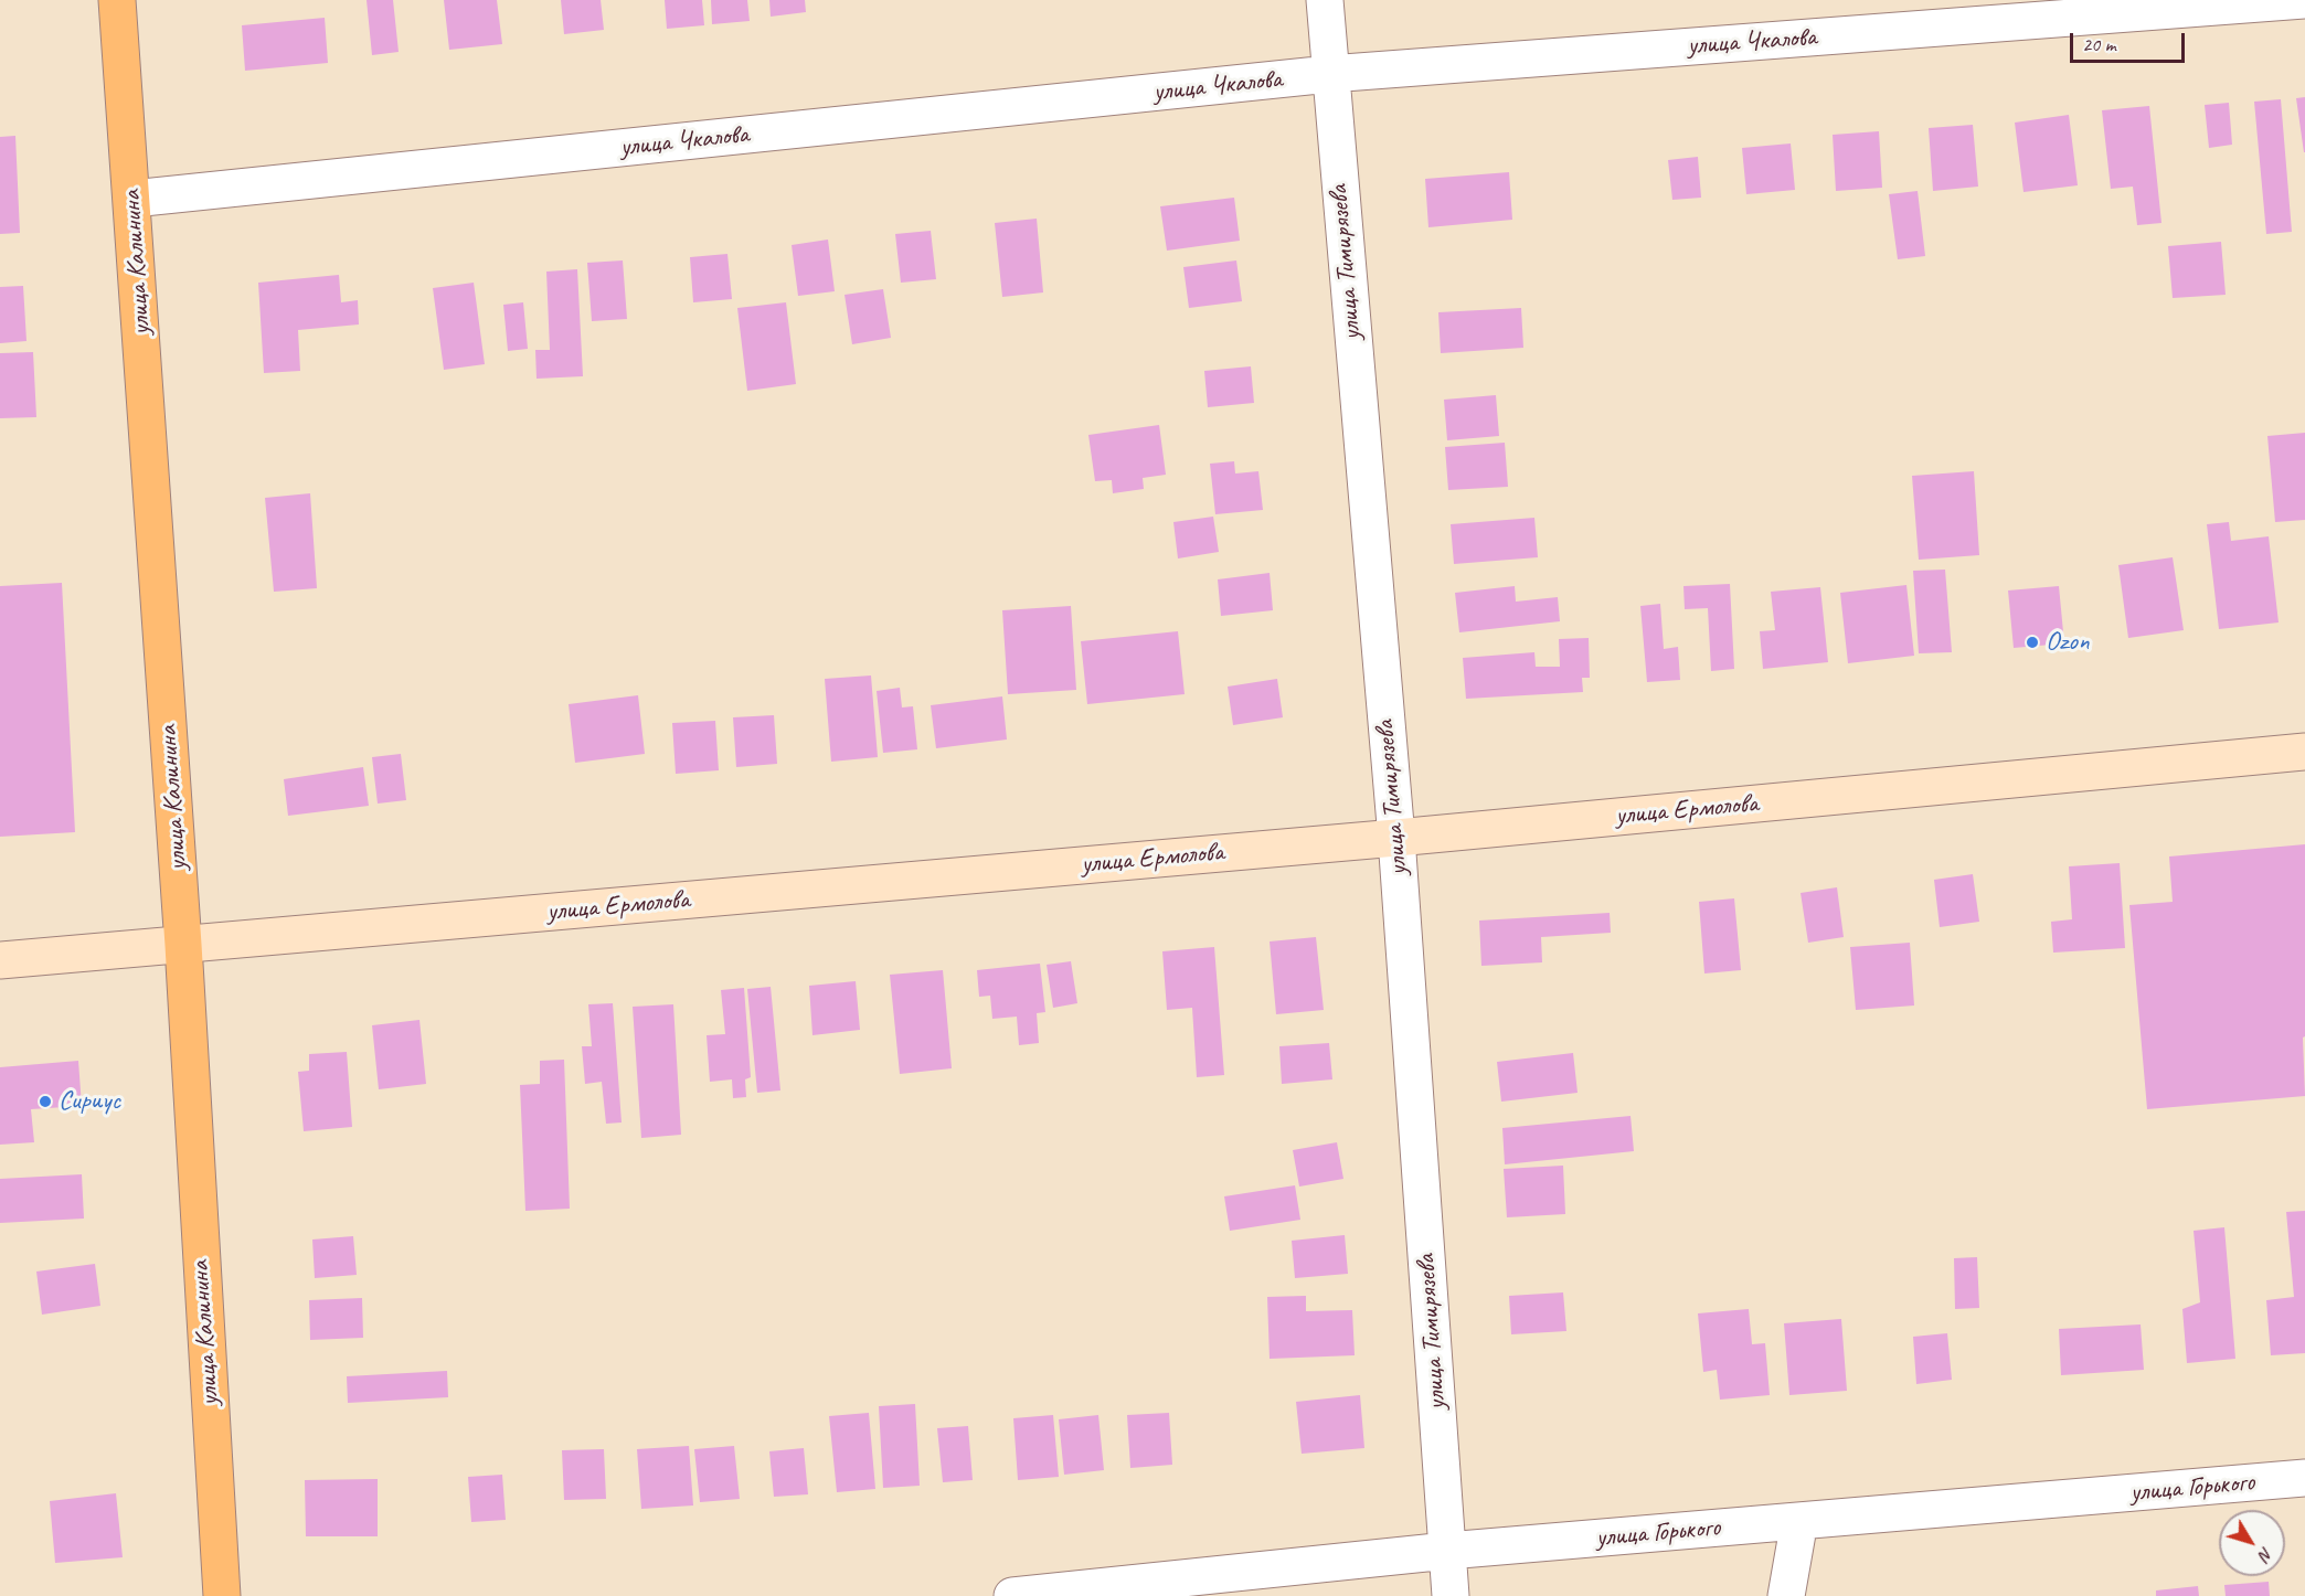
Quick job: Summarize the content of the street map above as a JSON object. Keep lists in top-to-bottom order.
{
  "streets": {
    "main road": ["улица Калинина"],
    "street": [
      "улица Чкалова",
      "улица Тимирязева",
      "улица Ермолова",
      "улица Горького"
    ]
  },
  "crossings": [
    ["улица Чкалова", "улица Калинина"],
    ["улица Чкалова", "улица Тимирязева"],
    ["улица Калинина", "улица Ермолова"],
    ["улица Тимирязева", "улица Ермолова"],
    ["улица Тимирязева", "улица Горького"]
  ],
  "places": ["Ozon", "Сириус"],
  "scale_bar": "20 m",
  "north": "bottom right"
}
